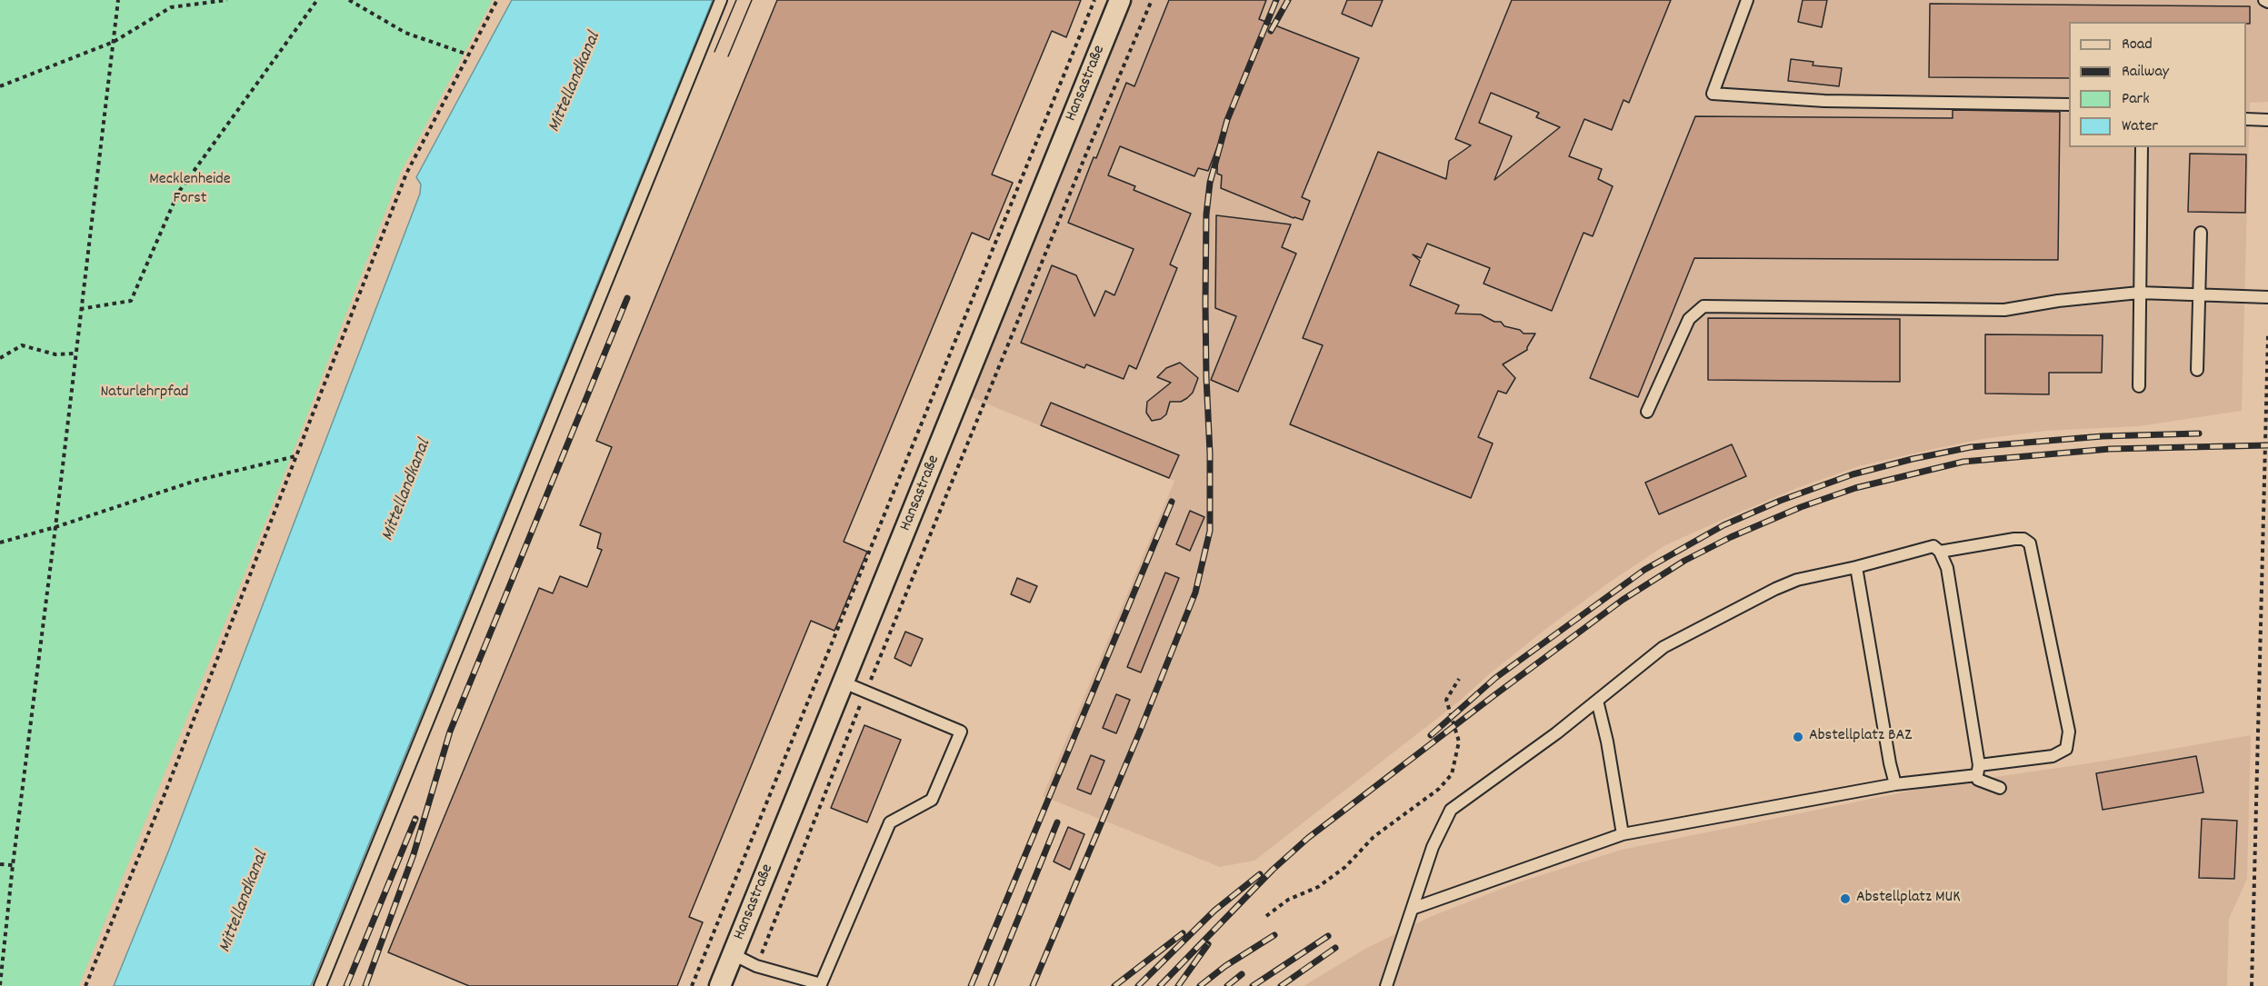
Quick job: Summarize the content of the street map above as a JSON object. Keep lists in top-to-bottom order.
{
  "streets": {
    "street": ["Hansastraße"]
  },
  "water": ["Mittellandkanal"],
  "parks": ["Mecklenheide Forst", "Naturlehrpfad"],
  "places": ["Abstellplatz BAZ", "Abstellplatz MUK"],
  "legend": [
    "Road",
    "Railway",
    "Park",
    "Water"
  ]
}
